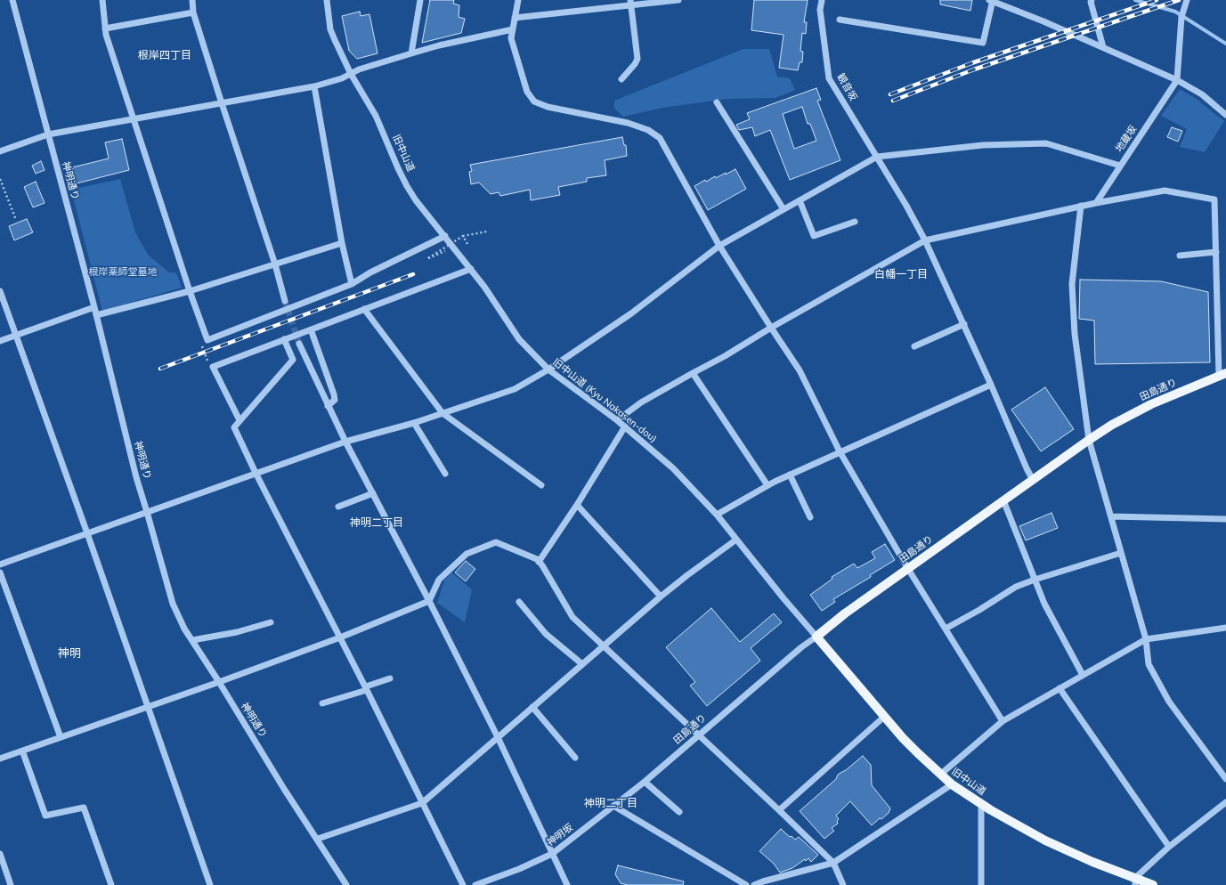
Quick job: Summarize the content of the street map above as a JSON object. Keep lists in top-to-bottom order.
{
  "streets": {
    "main road": ["旧中山道", "田島通り"],
    "street": [
      "観音坂",
      "地蔵坂",
      "神明通り",
      "旧中山道 (Kyu Nakasen-dou)",
      "神明坂"
    ]
  },
  "crossings": [
    ["観音坂", "田島通り"],
    ["旧中山道", "田島通り"],
    ["旧中山道", "旧中山道 (Kyu Nakasen-dou)"],
    ["田島通り", "旧中山道 (Kyu Nakasen-dou)"],
    ["田島通り", "神明坂"]
  ],
  "districts": [
    "根岸四丁目",
    "白幡一丁目",
    "神明二丁目",
    "神明",
    "神明二丁目"
  ],
  "parks": ["根岸薬師堂墓地"]
}
